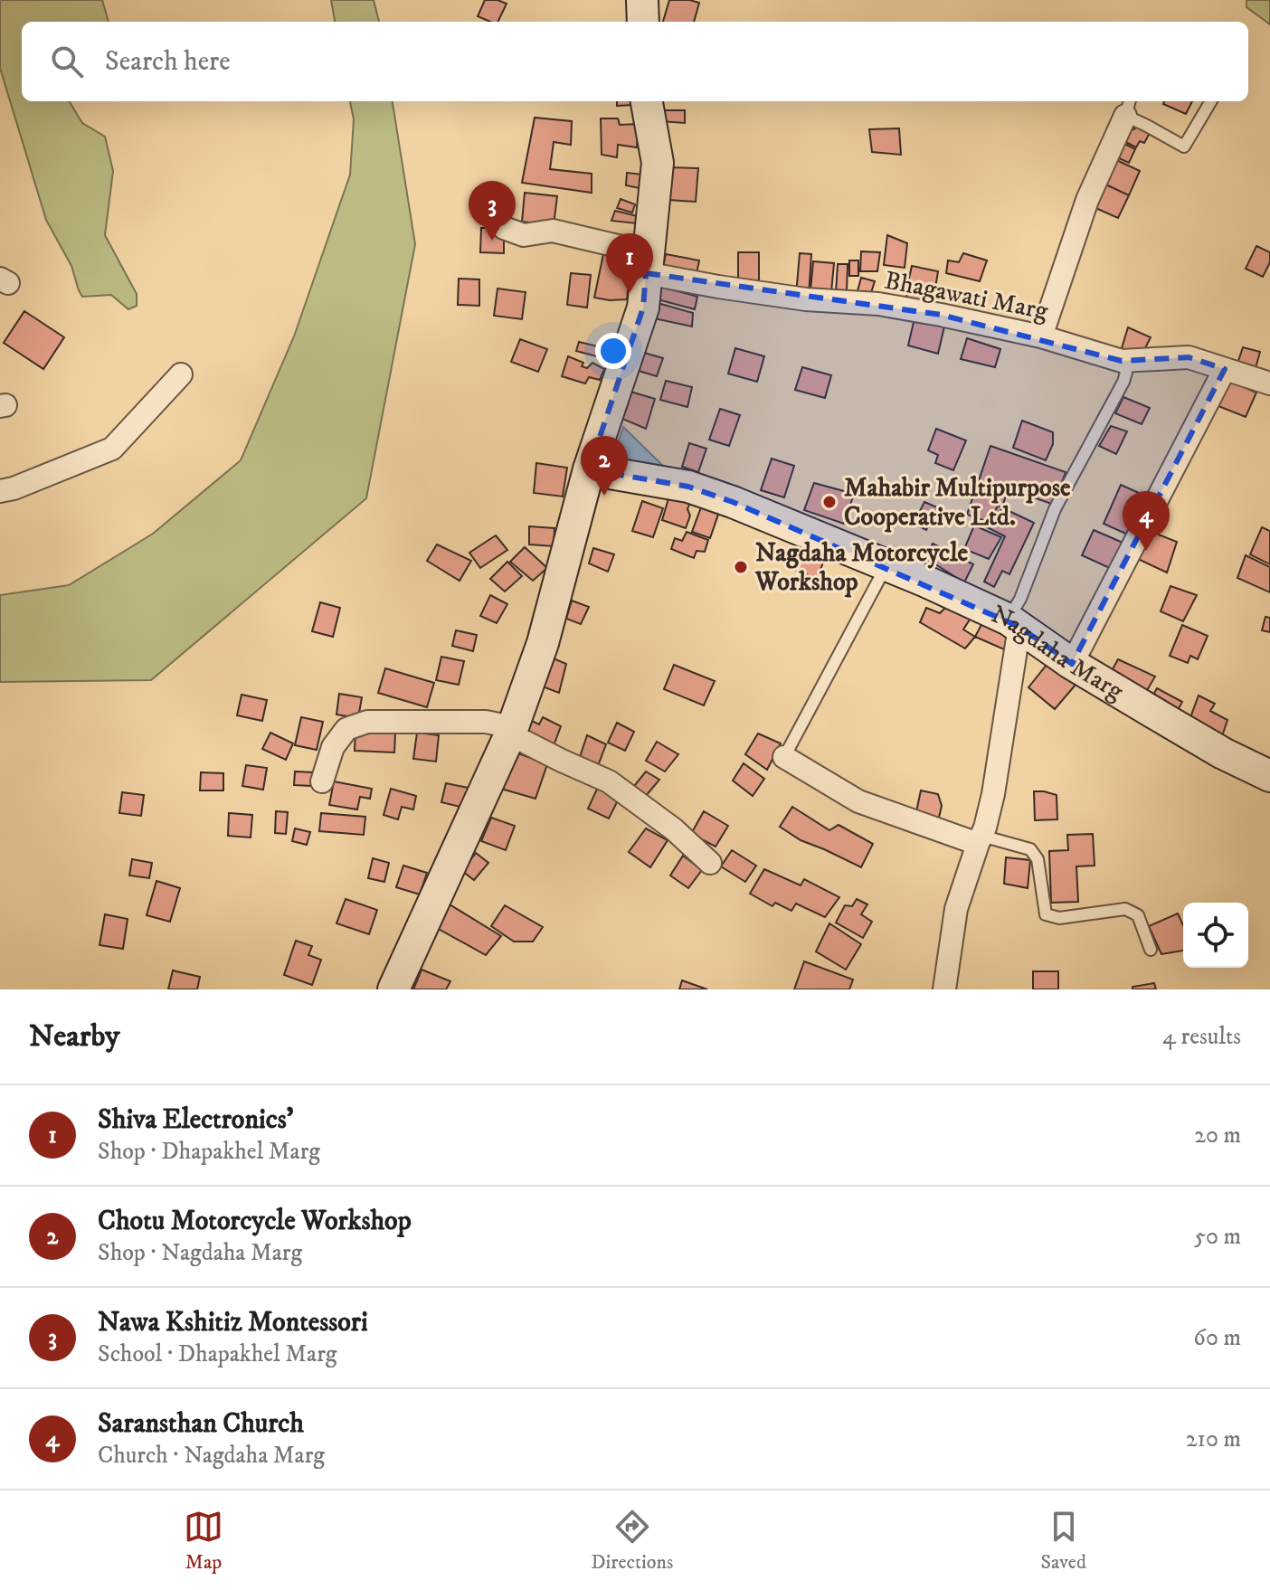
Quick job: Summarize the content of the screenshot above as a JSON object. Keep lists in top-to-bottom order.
{
  "streets": {
    "main road": ["Nagdaha Marg"],
    "street": ["Bhagawati Marg"]
  },
  "places": ["Mahabir Multipurpose Cooperative Ltd.", "Nagdaha Motorcycle Workshop"],
  "page": {
    "search": "Search here",
    "pins": [
      "3",
      "1",
      "2",
      "4"
    ],
    "heading": ["Nearby", "4 results"],
    "list": [
      {
        "mark": "1",
        "name": "Shiva Electronics'",
        "note": "Shop · Dhapakhel Marg",
        "value": "20 m"
      },
      {
        "mark": "2",
        "name": "Chotu Motorcycle Workshop",
        "note": "Shop · Nagdaha Marg",
        "value": "50 m"
      },
      {
        "mark": "3",
        "name": "Nawa Kshitiz Montessori",
        "note": "School · Dhapakhel Marg",
        "value": "60 m"
      },
      {
        "mark": "4",
        "name": "Saransthan Church",
        "note": "Church · Nagdaha Marg",
        "value": "210 m"
      }
    ],
    "nav": ["Map", "Directions", "Saved"]
  }
}
